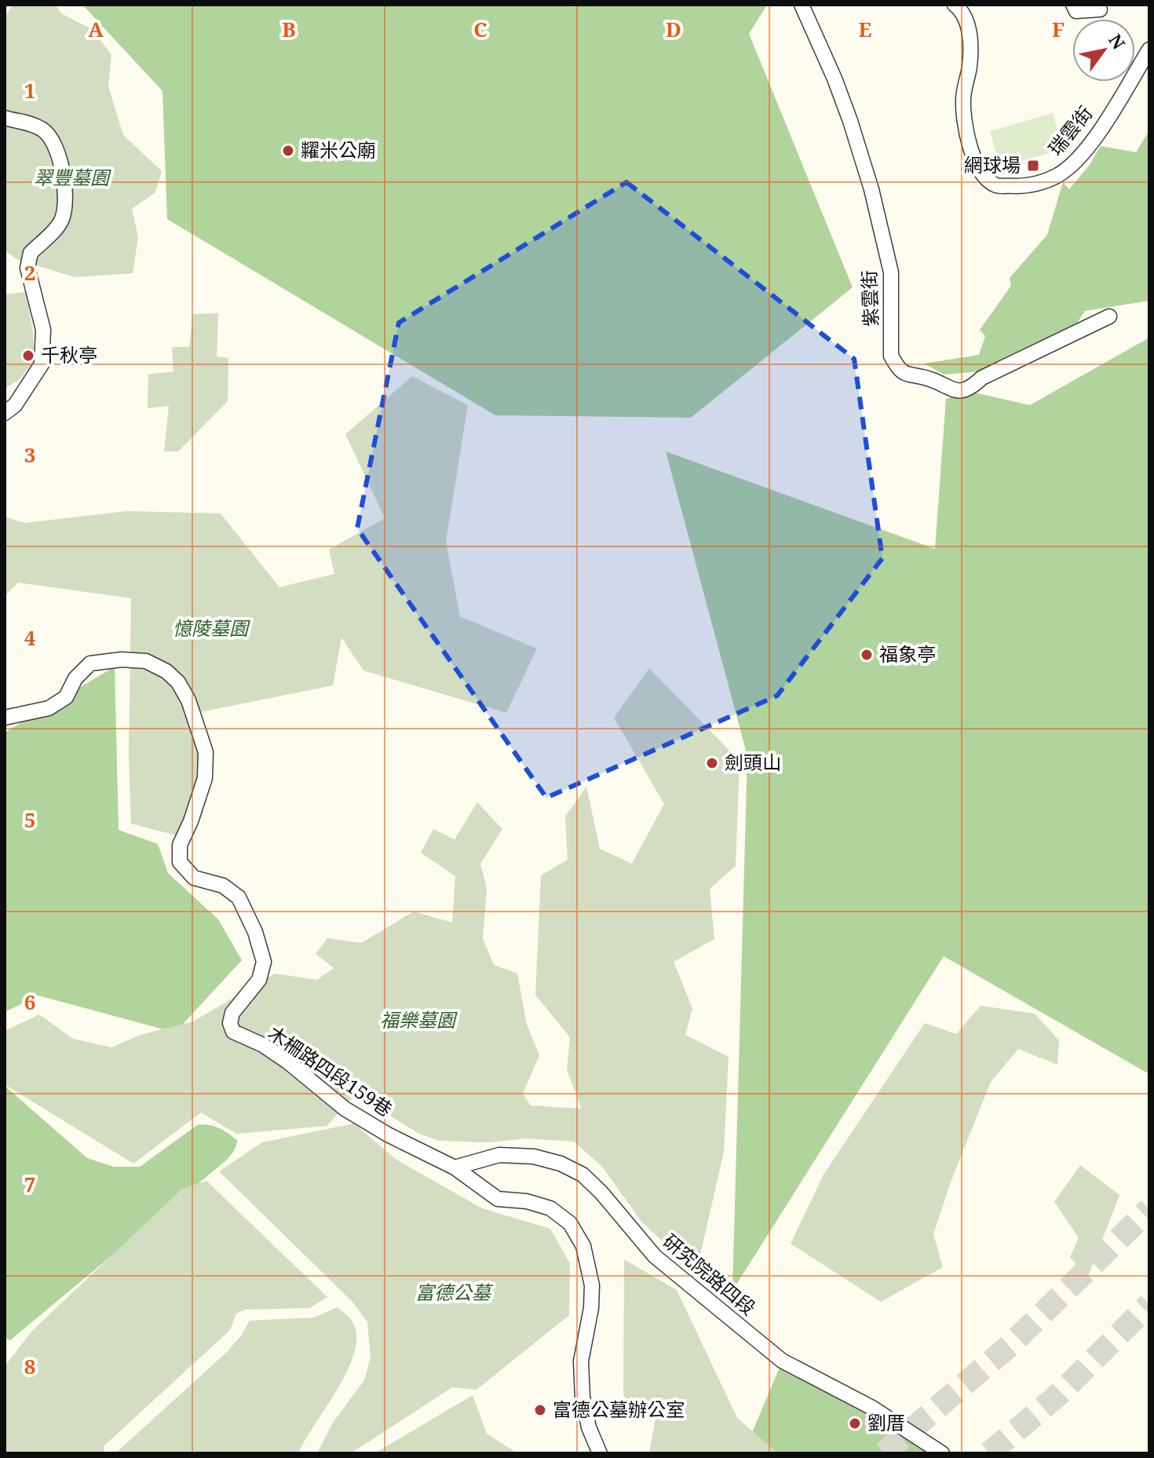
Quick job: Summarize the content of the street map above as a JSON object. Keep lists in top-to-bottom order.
{
  "streets": {
    "street": [
      "瑞雲街",
      "紫雲街",
      "木柵路四段159巷",
      "研究院路四段"
    ]
  },
  "crossings": [
    ["木柵路四段159巷", "研究院路四段"]
  ],
  "parks": [
    "翠豐墓園",
    "憶陵墓園",
    "福樂墓園",
    "富德公墓"
  ],
  "places": {
    "other": [
      "糶米公廟",
      "千秋亭",
      "福象亭",
      "劍頭山",
      "富德公墓辦公室",
      "劉厝"
    ],
    "transit": ["網球場"]
  },
  "north": "top right",
  "grid": {
    "columns": [
      "A",
      "B",
      "C",
      "D",
      "E",
      "F"
    ],
    "rows": [
      "1",
      "2",
      "3",
      "4",
      "5",
      "6",
      "7",
      "8"
    ]
  }
}
